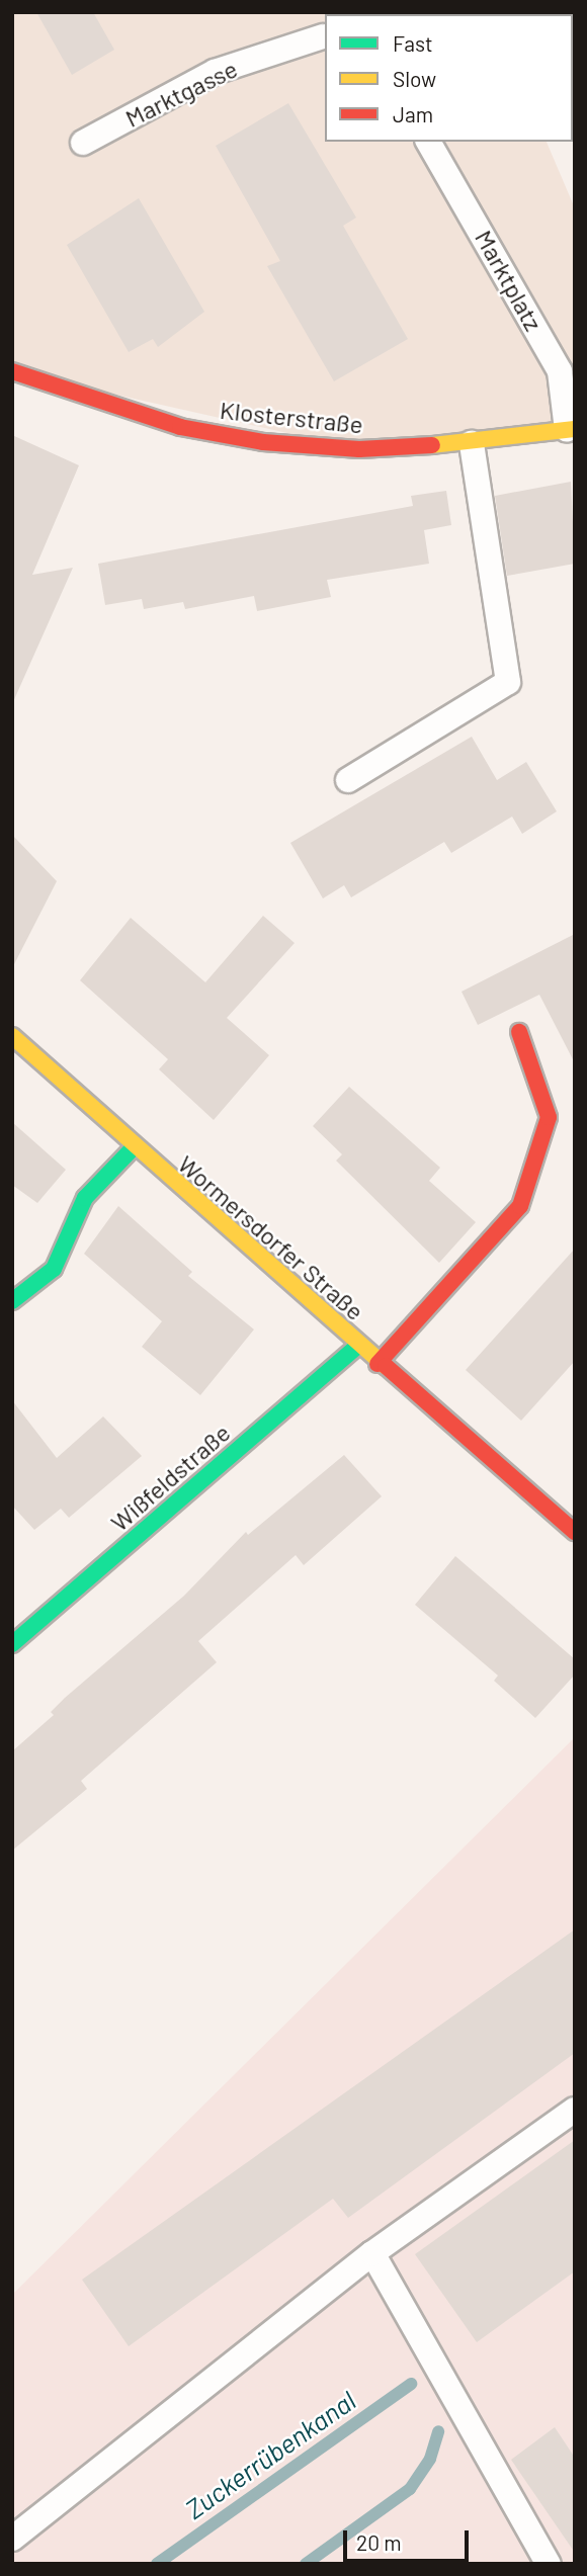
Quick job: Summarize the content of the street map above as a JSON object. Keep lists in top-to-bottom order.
{
  "streets": {
    "street": ["Klosterstraße", "Wormersdorfer Straße", "Wißfeldstraße"],
    "lane": ["Marktgasse", "Marktplatz"]
  },
  "crossings": [
    ["Marktplatz", "Klosterstraße"],
    ["Wormersdorfer Straße", "Wißfeldstraße"]
  ],
  "water": ["Zuckerrübenkanal"],
  "legend": ["Fast", "Slow", "Jam"],
  "scale_bar": "20 m"
}
